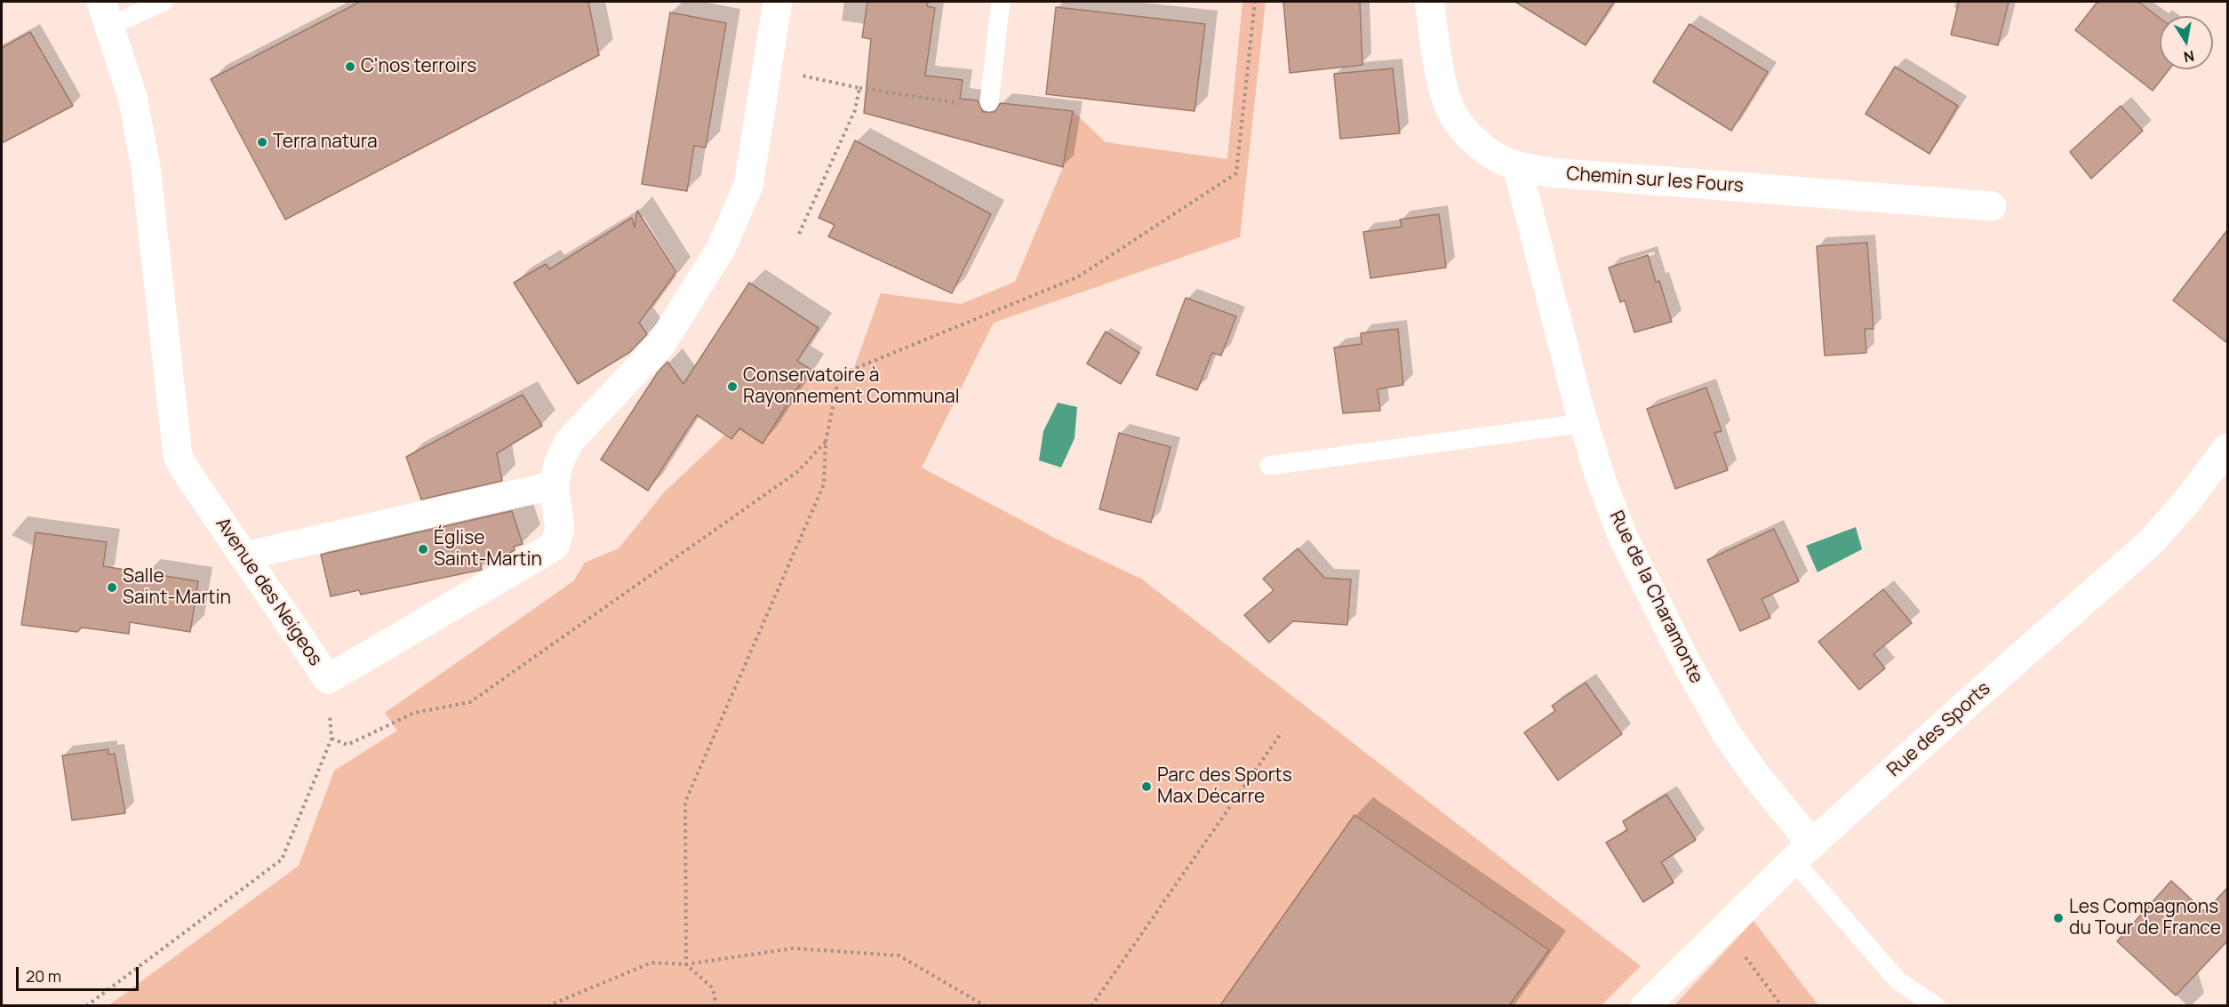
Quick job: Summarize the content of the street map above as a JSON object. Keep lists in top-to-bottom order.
{
  "streets": {
    "street": [
      "Chemin sur les Fours",
      "Avenue des Neigeos",
      "Rue de la Charamonte",
      "Rue des Sports"
    ]
  },
  "crossings": [
    ["Chemin sur les Fours", "Rue de la Charamonte"],
    ["Rue de la Charamonte", "Rue des Sports"]
  ],
  "places": [
    "C'nos terroirs",
    "Terra natura",
    "Conservatoire à Rayonnement Communal",
    "Église Saint-Martin",
    "Salle Saint-Martin",
    "Parc des Sports Max Décarre",
    "Les Compagnons du Tour de France"
  ],
  "scale_bar": "20 m",
  "north": "bottom"
}
